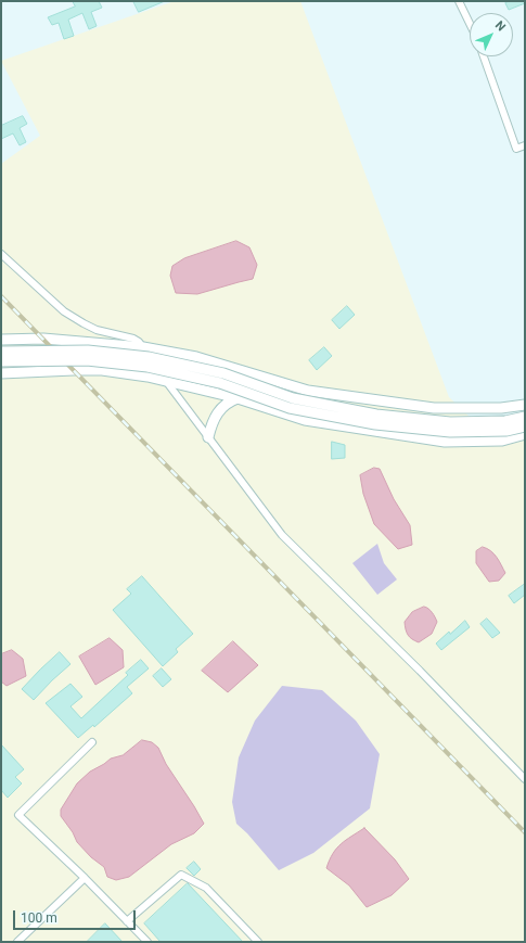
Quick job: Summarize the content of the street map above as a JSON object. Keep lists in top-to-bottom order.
{
  "scale_bar": "100 m",
  "north": "top right"
}
